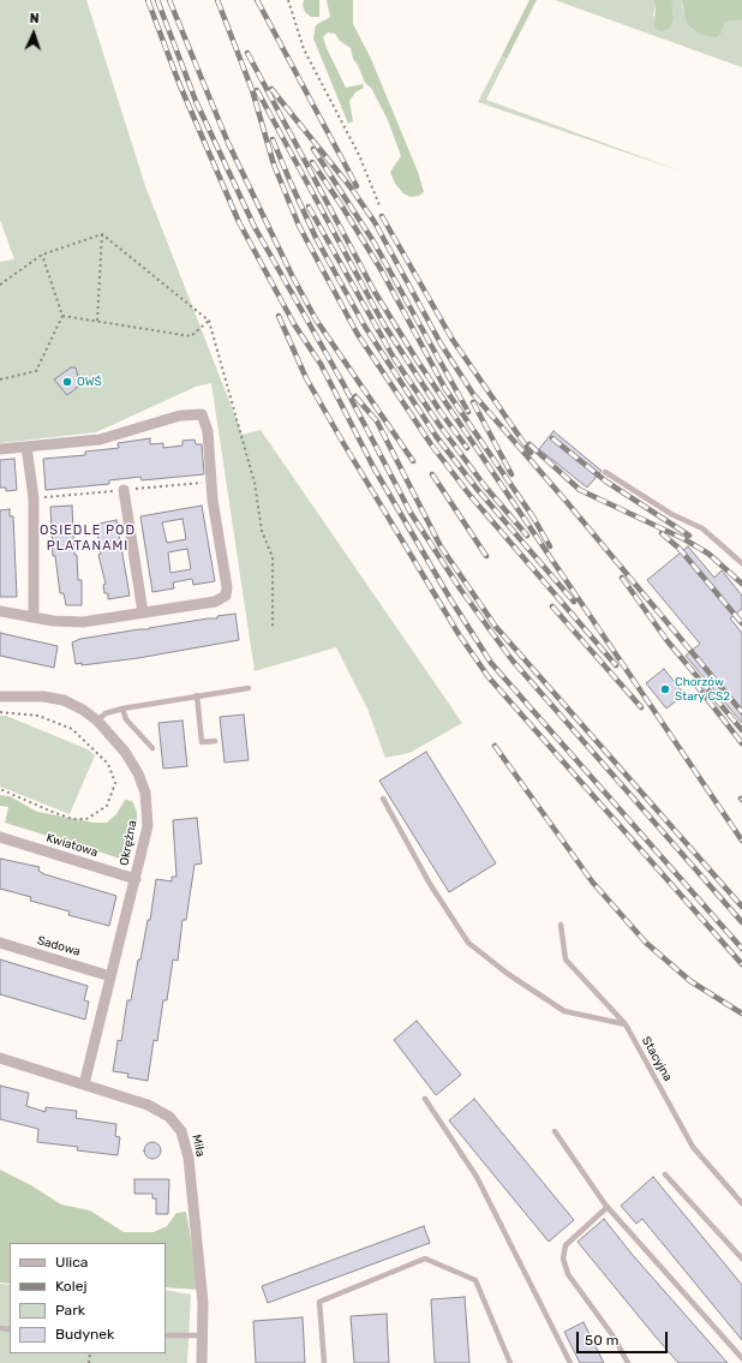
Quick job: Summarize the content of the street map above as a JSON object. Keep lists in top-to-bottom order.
{
  "streets": {
    "street": [
      "Okrężna",
      "Kwiatowa",
      "Sadowa",
      "Miła"
    ],
    "lane": ["Stacyjna"]
  },
  "crossings": [
    ["Okrężna", "Kwiatowa"],
    ["Okrężna", "Sadowa"],
    ["Okrężna", "Miła"]
  ],
  "districts": ["OSIEDLE POD PLATANAMI"],
  "places": ["OWŚ", "Chorzów Stary CS2"],
  "legend": [
    "Ulica",
    "Kolej",
    "Park",
    "Budynek"
  ],
  "scale_bar": "50 m",
  "north": "top"
}
